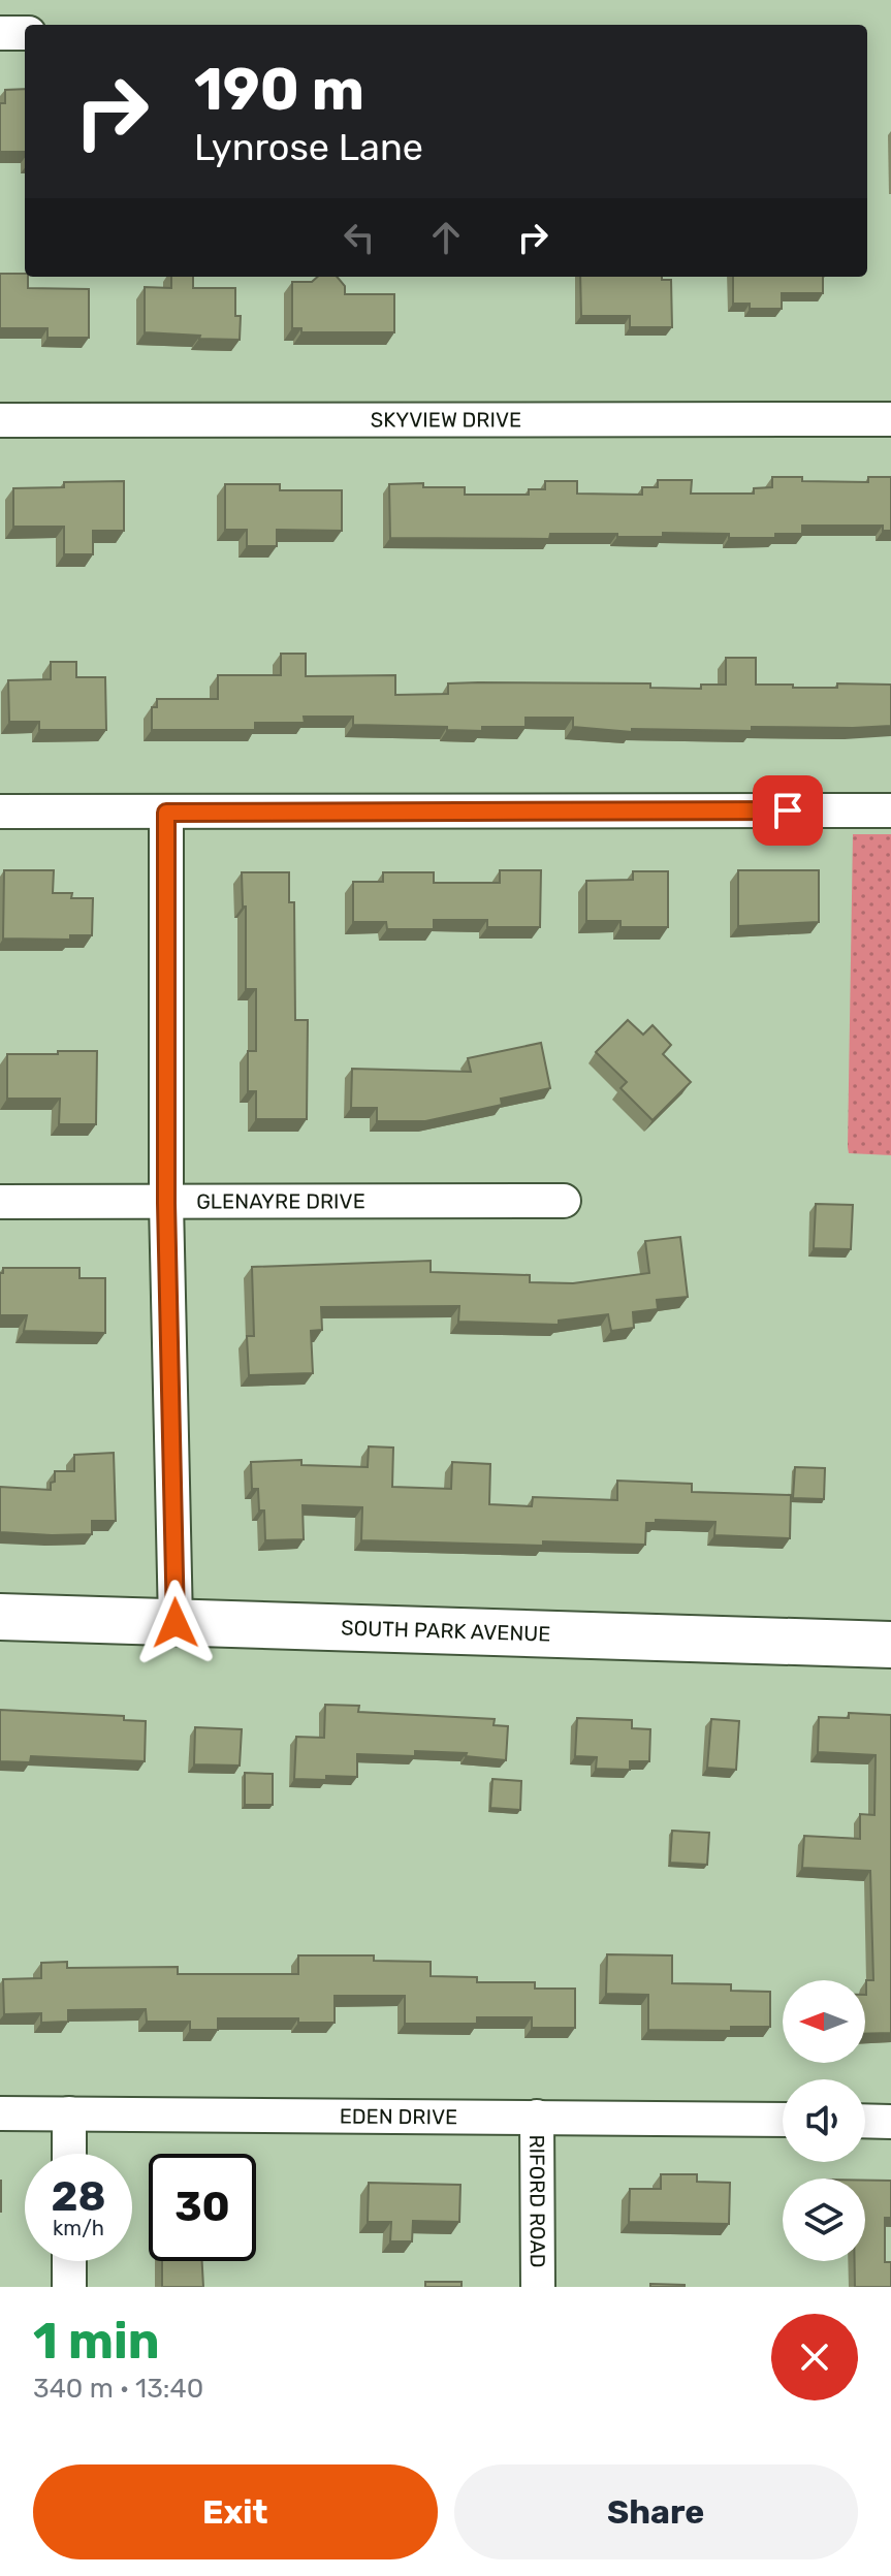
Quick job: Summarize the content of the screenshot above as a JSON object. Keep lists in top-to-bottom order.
{
  "streets": {
    "main road": ["SOUTH PARK AVENUE"],
    "street": [
      "SKYVIEW DRIVE",
      "GLENAYRE DRIVE",
      "EDEN DRIVE",
      "RIFORD ROAD"
    ]
  },
  "crossings": [
    ["EDEN DRIVE", "RIFORD ROAD"]
  ],
  "north": "left",
  "page": {
    "turn": ["190 m", "Lynrose Lane"],
    "speed": "28 km/h",
    "limit": "30",
    "heading": ["1 min", "340 m · 13:40"],
    "buttons": ["Exit", "Share"]
  }
}
